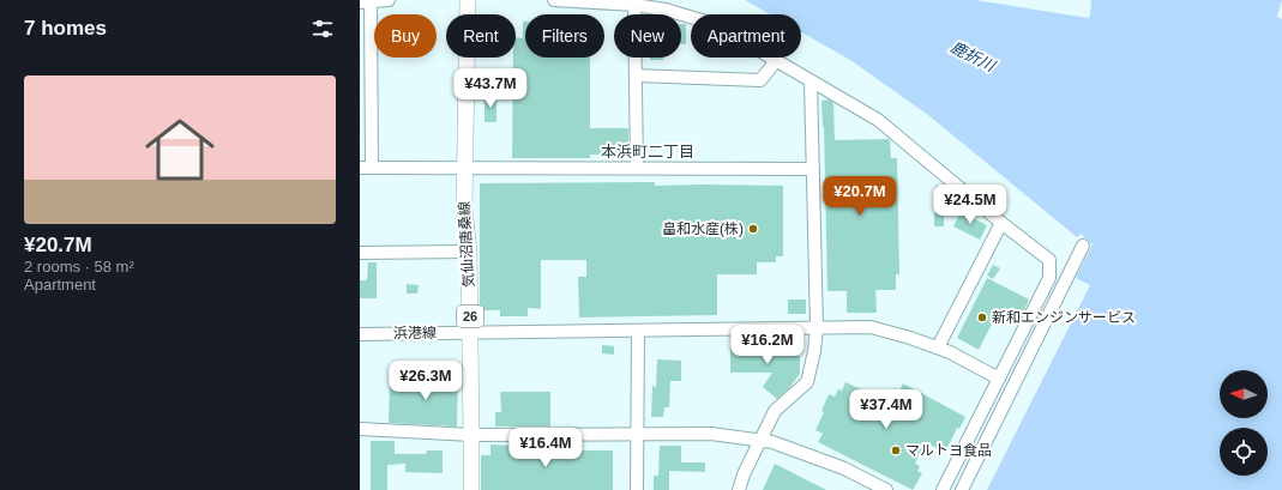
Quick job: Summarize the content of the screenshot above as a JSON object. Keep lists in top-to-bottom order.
{
  "streets": {
    "main road": ["気仙沼唐桑線", "26"],
    "street": ["浜港線"]
  },
  "crossings": [
    ["気仙沼唐桑線", "浜港線"]
  ],
  "districts": ["本浜町二丁目"],
  "water": ["鹿折川"],
  "places": ["畠和水産(株)", "新和エンジンサービス", "マルトヨ食品"],
  "north": "left",
  "page": {
    "heading": "7 homes",
    "chip": [
      "Buy",
      "Rent",
      "Filters",
      "New",
      "Apartment"
    ],
    "list": [
      {
        "name": "¥20.7M",
        "note": "2 rooms · 58 m² · Apartment"
      }
    ],
    "price": [
      "¥43.7M",
      "¥20.7M",
      "¥24.5M",
      "¥16.2M",
      "¥26.3M",
      "¥37.4M",
      "¥16.4M"
    ]
  }
}
